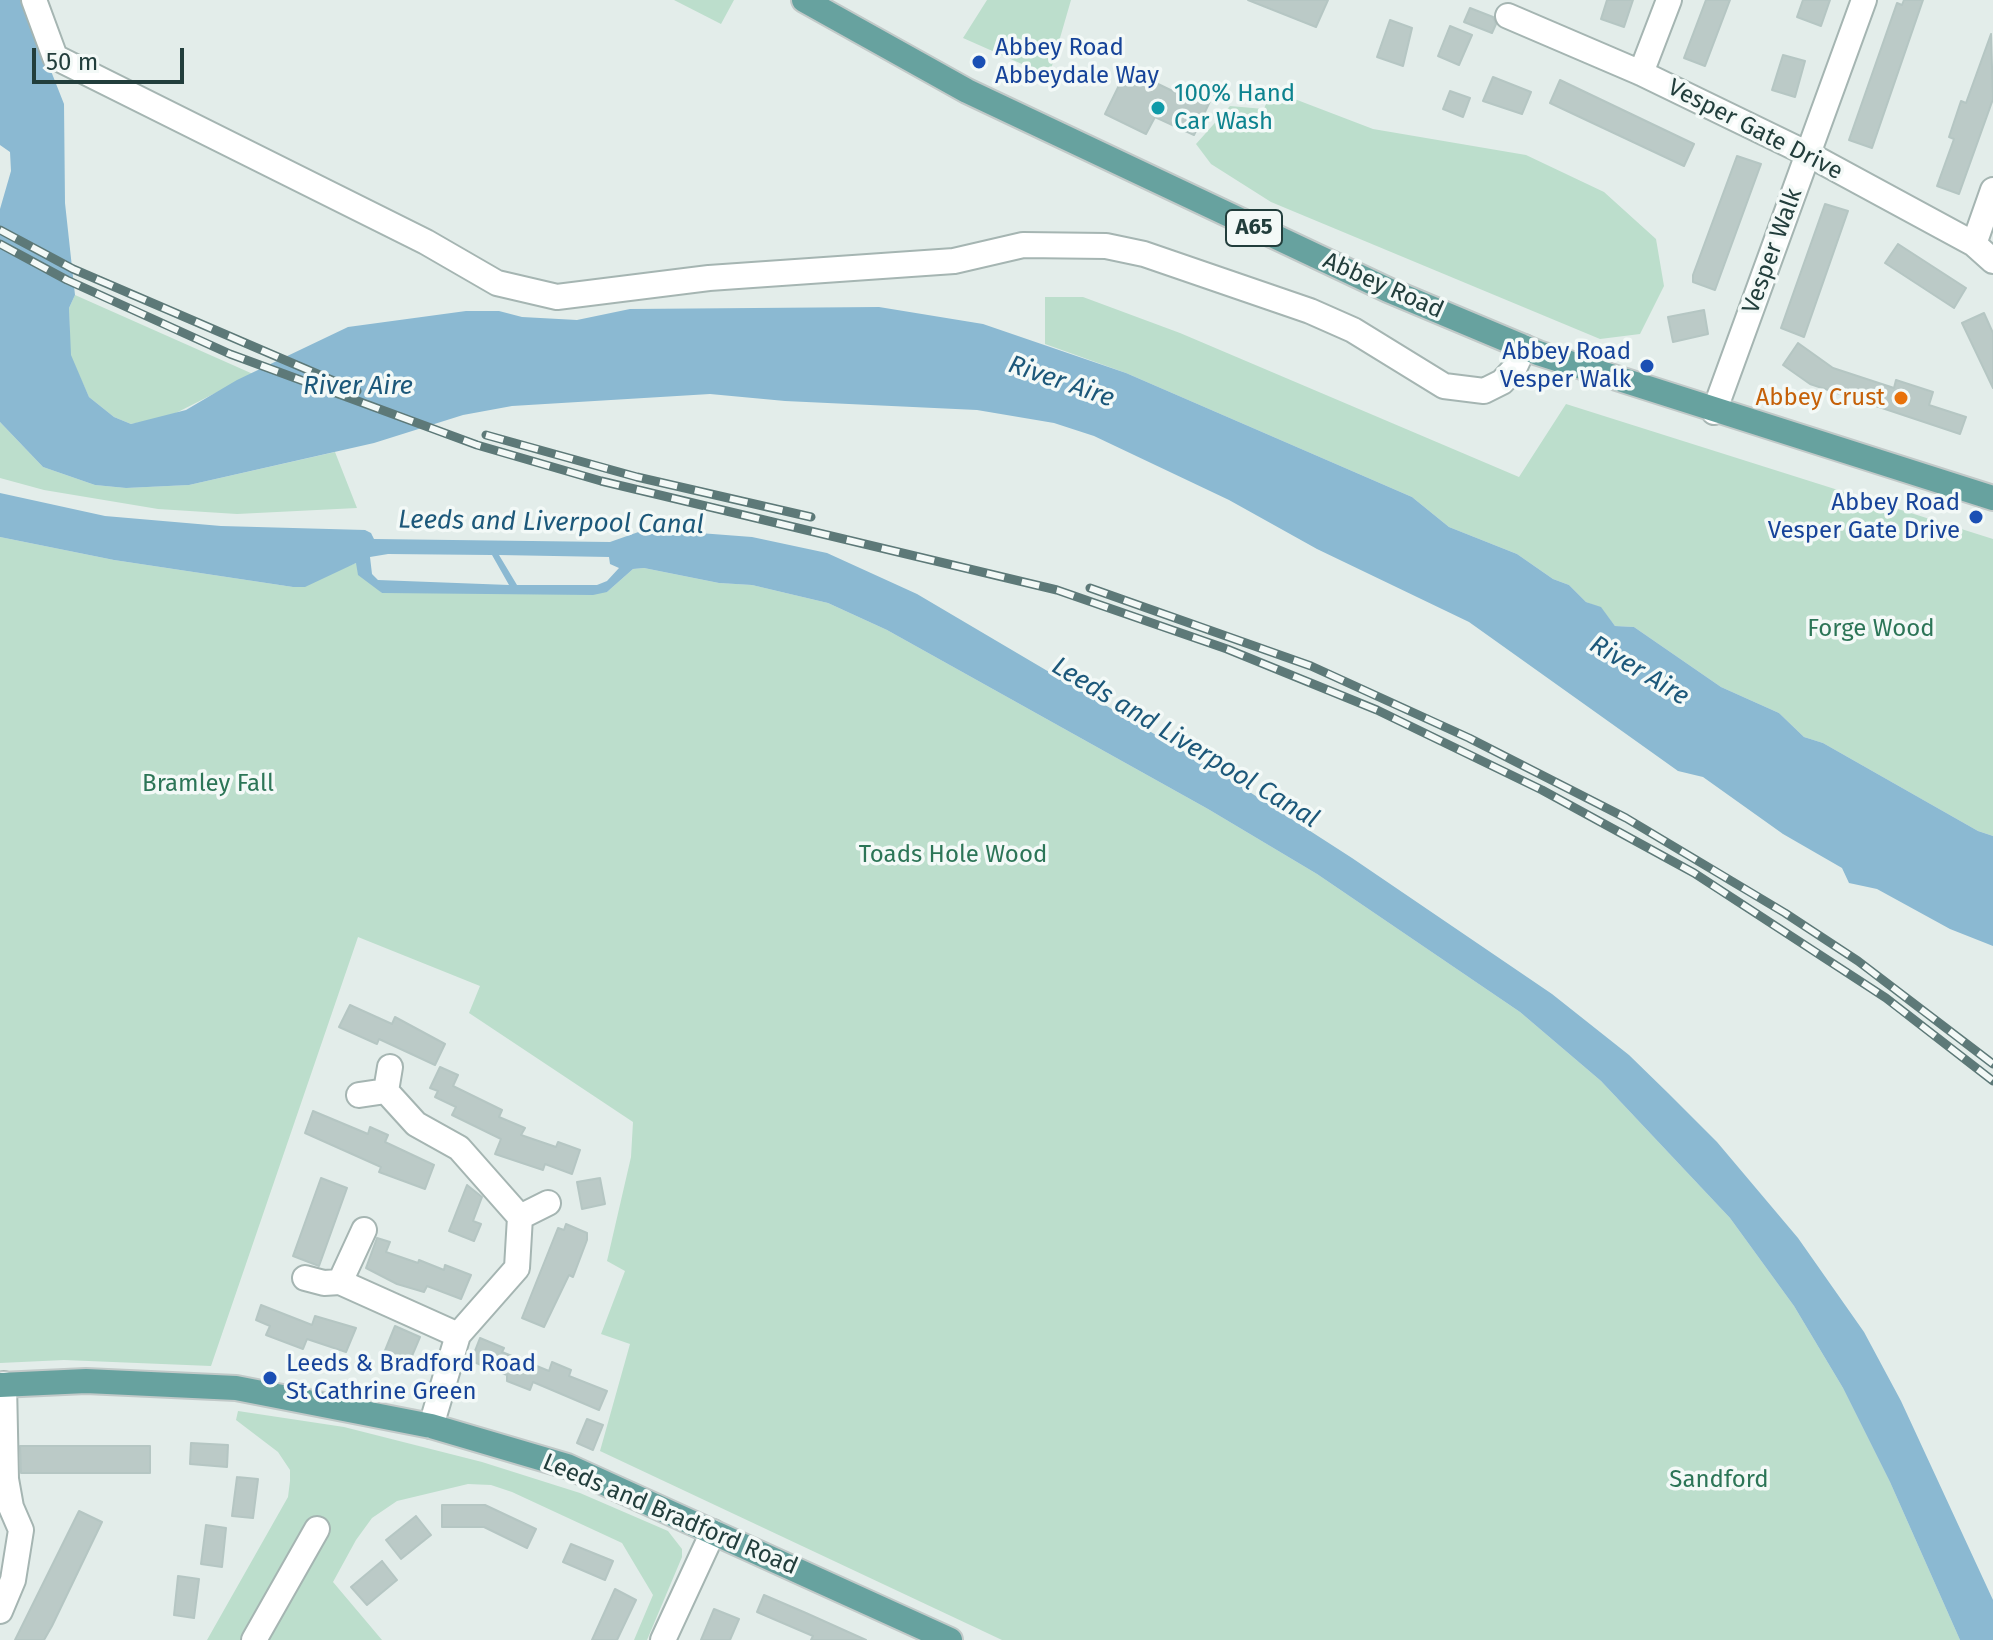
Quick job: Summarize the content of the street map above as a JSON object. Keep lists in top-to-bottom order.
{
  "streets": {
    "main road": ["A65", "Abbey Road", "Leeds and Bradford Road"],
    "street": ["Vesper Gate Drive", "Vesper Walk"]
  },
  "crossings": [
    ["Vesper Gate Drive", "Vesper Walk"],
    ["Vesper Walk", "Abbey Road"]
  ],
  "water": ["River Aire", "Leeds and Liverpool Canal"],
  "parks": [
    "Forge Wood",
    "Bramley Fall",
    "Toads Hole Wood",
    "Sandford"
  ],
  "places": [
    "Abbey Road Abbeydale Way",
    "100% Hand Car Wash",
    "Abbey Road Vesper Walk",
    "Abbey Crust",
    "Abbey Road Vesper Gate Drive",
    "Leeds & Bradford Road St Cathrine Green"
  ],
  "scale_bar": "50 m"
}
